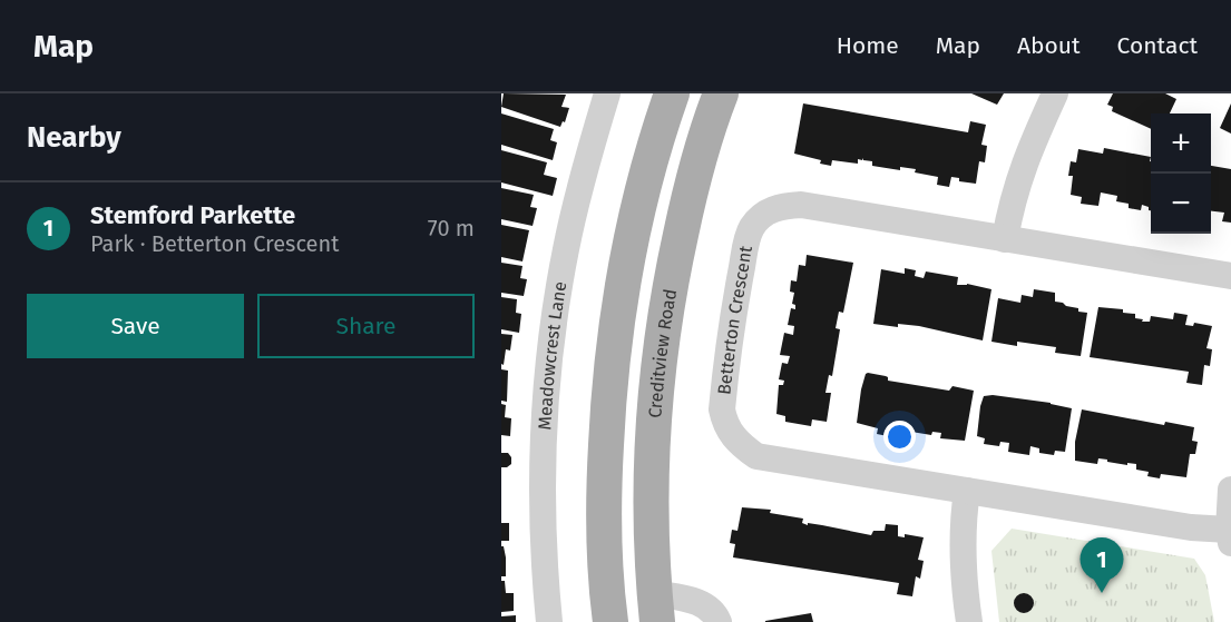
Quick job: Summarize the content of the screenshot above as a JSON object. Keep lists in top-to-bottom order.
{
  "streets": {
    "main road": ["Creditview Road"],
    "street": ["Betterton Crescent", "Meadowcrest Lane"]
  },
  "page": {
    "header": "Map",
    "nav": [
      "Home",
      "Map",
      "About",
      "Contact"
    ],
    "heading": "Nearby",
    "map_buttons": ["+", "−"],
    "list": [
      {
        "mark": "1",
        "name": "Stemford Parkette",
        "note": "Park · Betterton Crescent",
        "value": "70 m"
      }
    ],
    "buttons": ["Save", "Share"],
    "pins": "1"
  }
}
